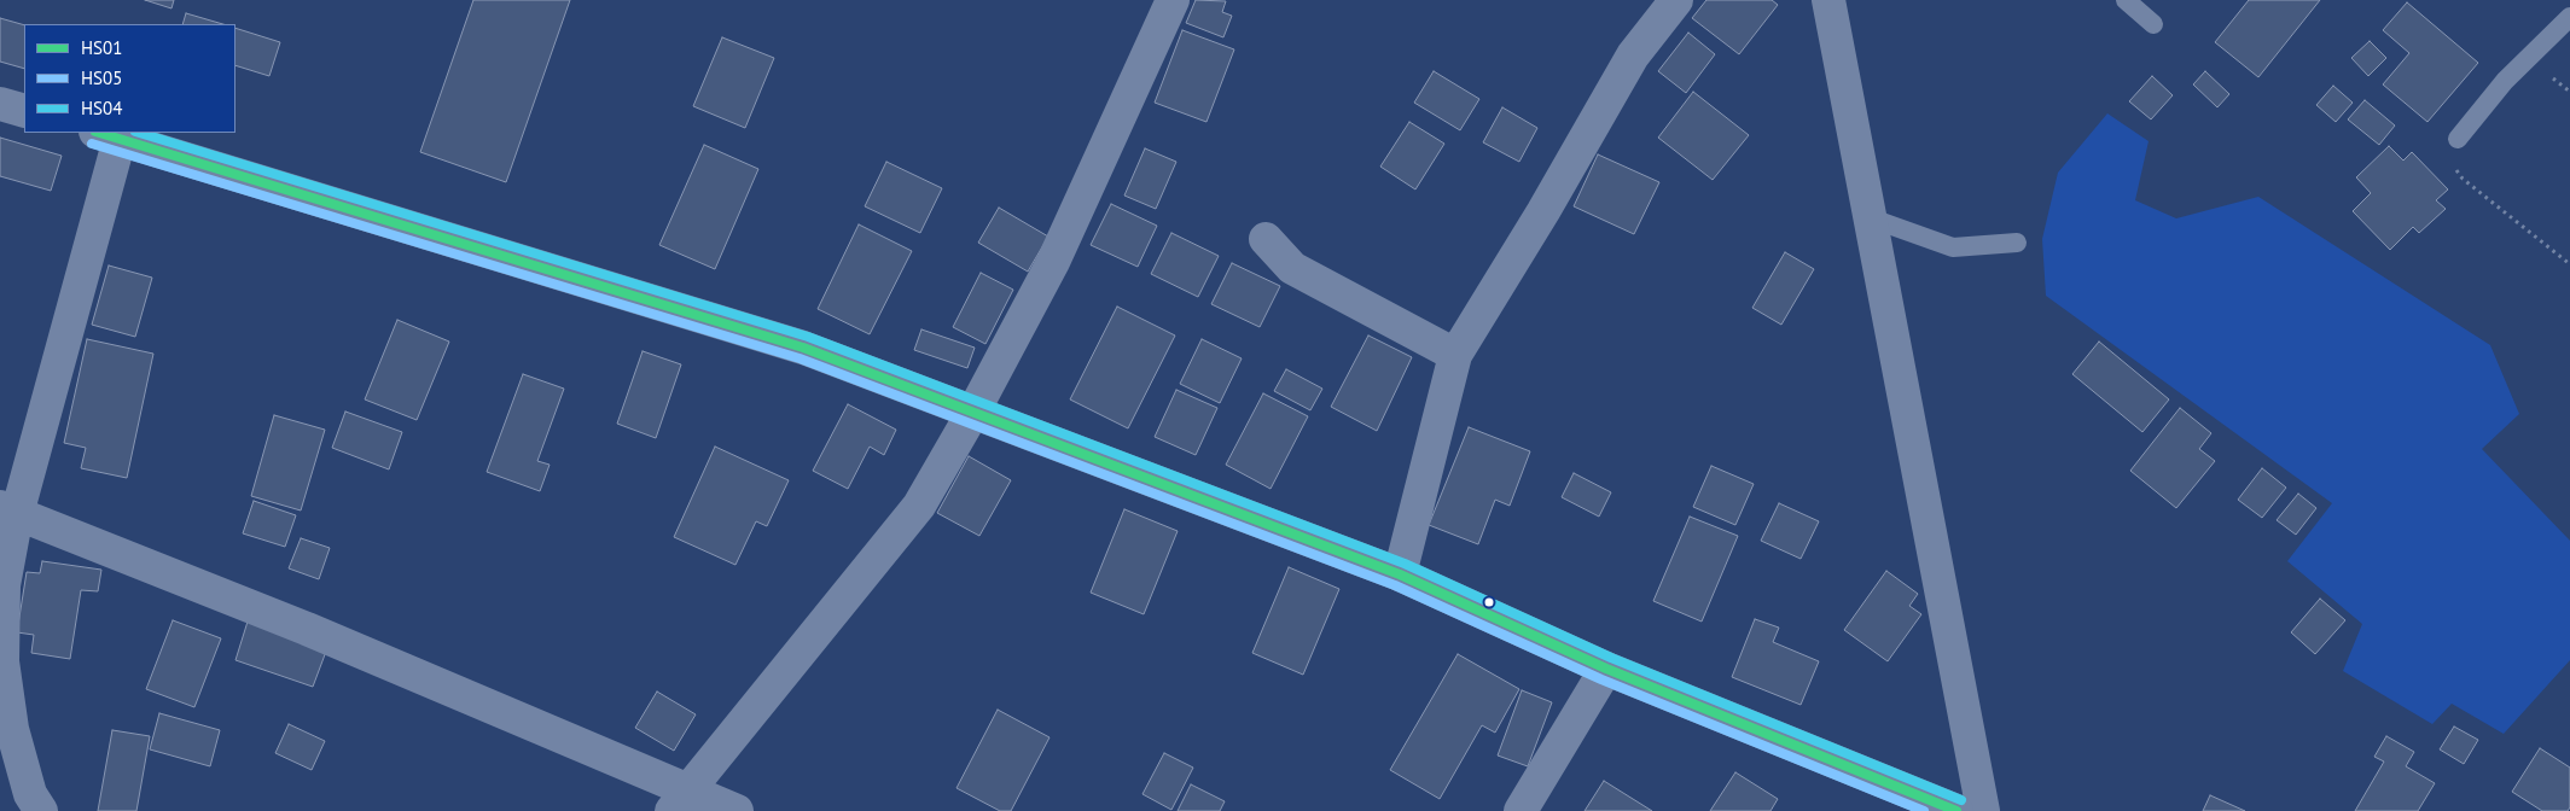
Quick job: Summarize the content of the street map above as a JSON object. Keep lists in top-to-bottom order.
{
  "lines": ["transit line HS01", "transit line HS04", "transit line HS05"],
  "legend": ["HS01", "HS05", "HS04"]
}
